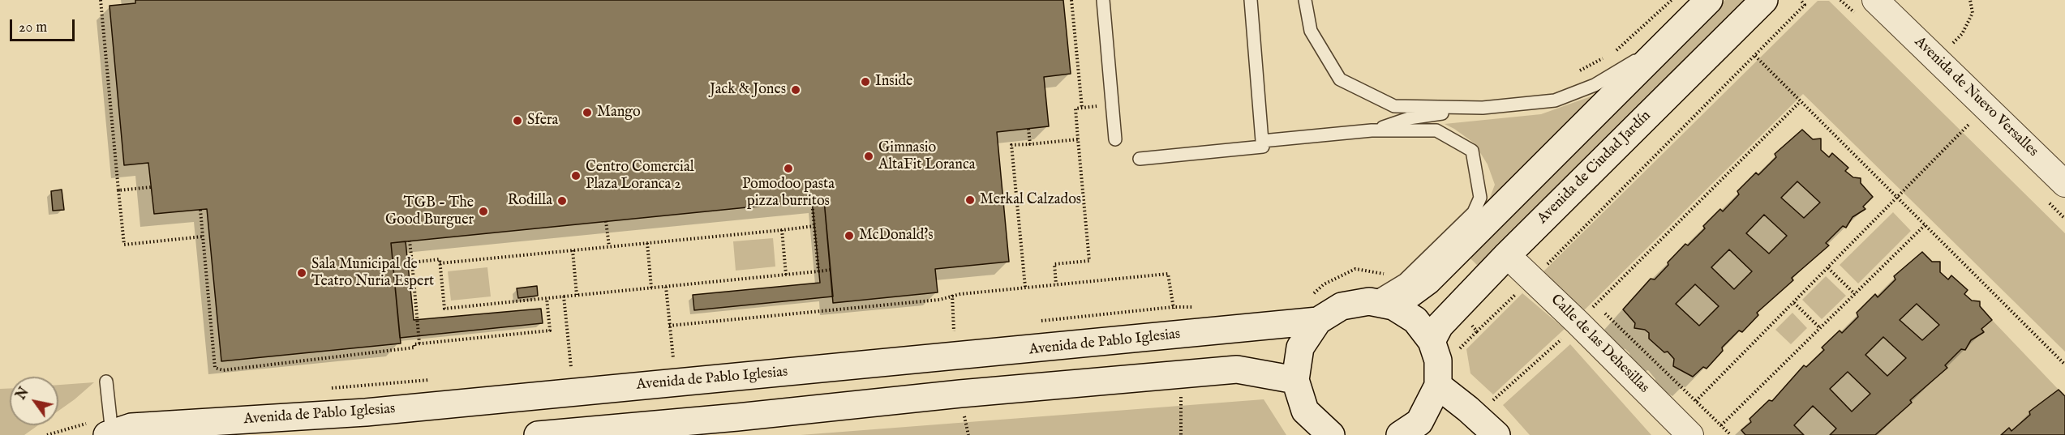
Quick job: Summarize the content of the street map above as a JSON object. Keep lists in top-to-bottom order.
{
  "streets": {
    "main road": ["Avenida de Ciudad Jardín", "Avenida de Pablo Iglesias"],
    "street": ["Avenida de Nuevo Versalles", "Calle de las Dehesillas"]
  },
  "crossings": [
    ["Avenida de Ciudad Jardín", "Calle de las Dehesillas"]
  ],
  "places": [
    "Inside",
    "Jack & Jones",
    "Mango",
    "Sfera",
    "Gimnasio AltaFit Loranca",
    "Pomodoo pasta pizza burritos",
    "Centro Comercial Plaza Loranca 2",
    "Merkal Calzados",
    "Rodilla",
    "TGB - The Good Burguer",
    "McDonald's",
    "Sala Municipal de Teatro Nuria Espert"
  ],
  "scale_bar": "20 m",
  "north": "top left"
}
